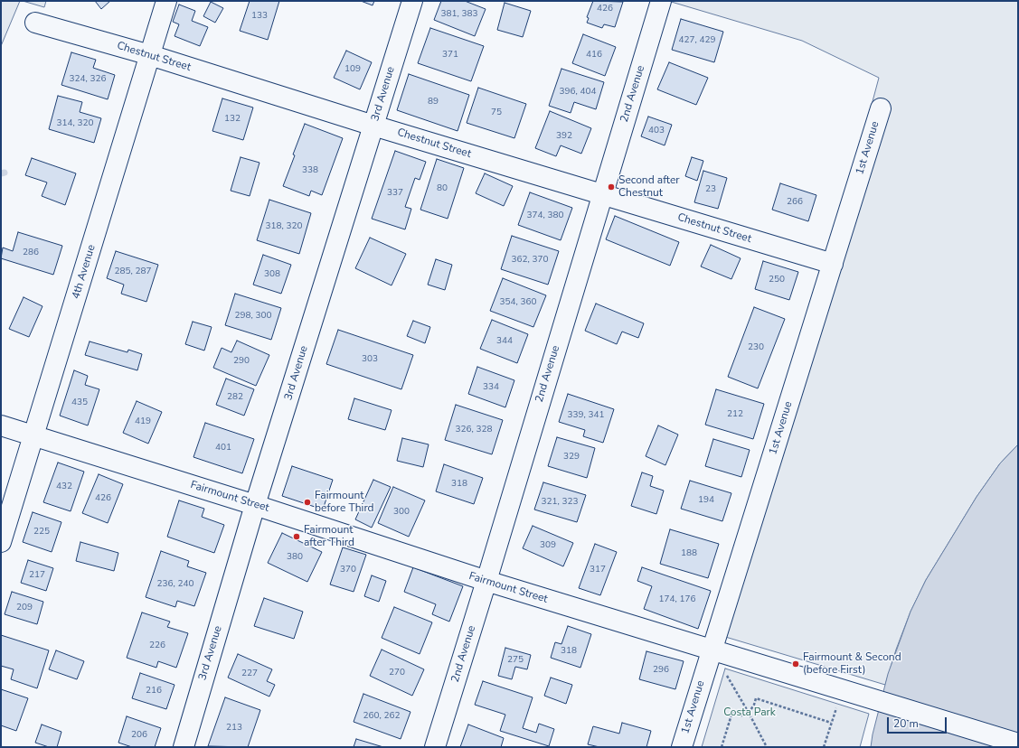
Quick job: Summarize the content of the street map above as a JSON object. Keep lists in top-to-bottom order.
{
  "streets": {
    "street": [
      "Chestnut Street",
      "3rd Avenue",
      "2nd Avenue",
      "1st Avenue",
      "4th Avenue",
      "Fairmount Street"
    ]
  },
  "crossings": [
    ["Chestnut Street", "3rd Avenue"],
    ["Chestnut Street", "2nd Avenue"],
    ["Chestnut Street", "1st Avenue"],
    ["Chestnut Street", "4th Avenue"],
    ["3rd Avenue", "Fairmount Street"],
    ["2nd Avenue", "Fairmount Street"],
    ["1st Avenue", "Fairmount Street"],
    ["4th Avenue", "Fairmount Street"]
  ],
  "parks": ["Costa Park"],
  "places": [
    "Second after Chestnut",
    "Fairmount before Third",
    "Fairmount after Third",
    "Fairmount & Second (before First)"
  ],
  "house_numbers": [
    "426",
    "381, 383",
    "133",
    "427, 429",
    "371",
    "416",
    "109",
    "324, 326",
    "396, 404",
    "89",
    "75",
    "132",
    "314, 320",
    "403",
    "392",
    "338",
    "80",
    "23",
    "337",
    "266",
    "374, 380",
    "318, 320",
    "286",
    "362, 370",
    "285, 287",
    "308",
    "250",
    "354, 360",
    "298, 300",
    "344",
    "230",
    "303",
    "290",
    "334",
    "282",
    "435",
    "212",
    "339, 341",
    "419",
    "326, 328",
    "401",
    "329",
    "318",
    "432",
    "426",
    "194",
    "321, 323",
    "300",
    "225",
    "309",
    "188",
    "380",
    "370",
    "317",
    "217",
    "236, 240",
    "174, 176",
    "209",
    "226",
    "318",
    "275",
    "296",
    "270",
    "227",
    "216",
    "260, 262",
    "213",
    "206"
  ],
  "scale_bar": "20 m"
}
